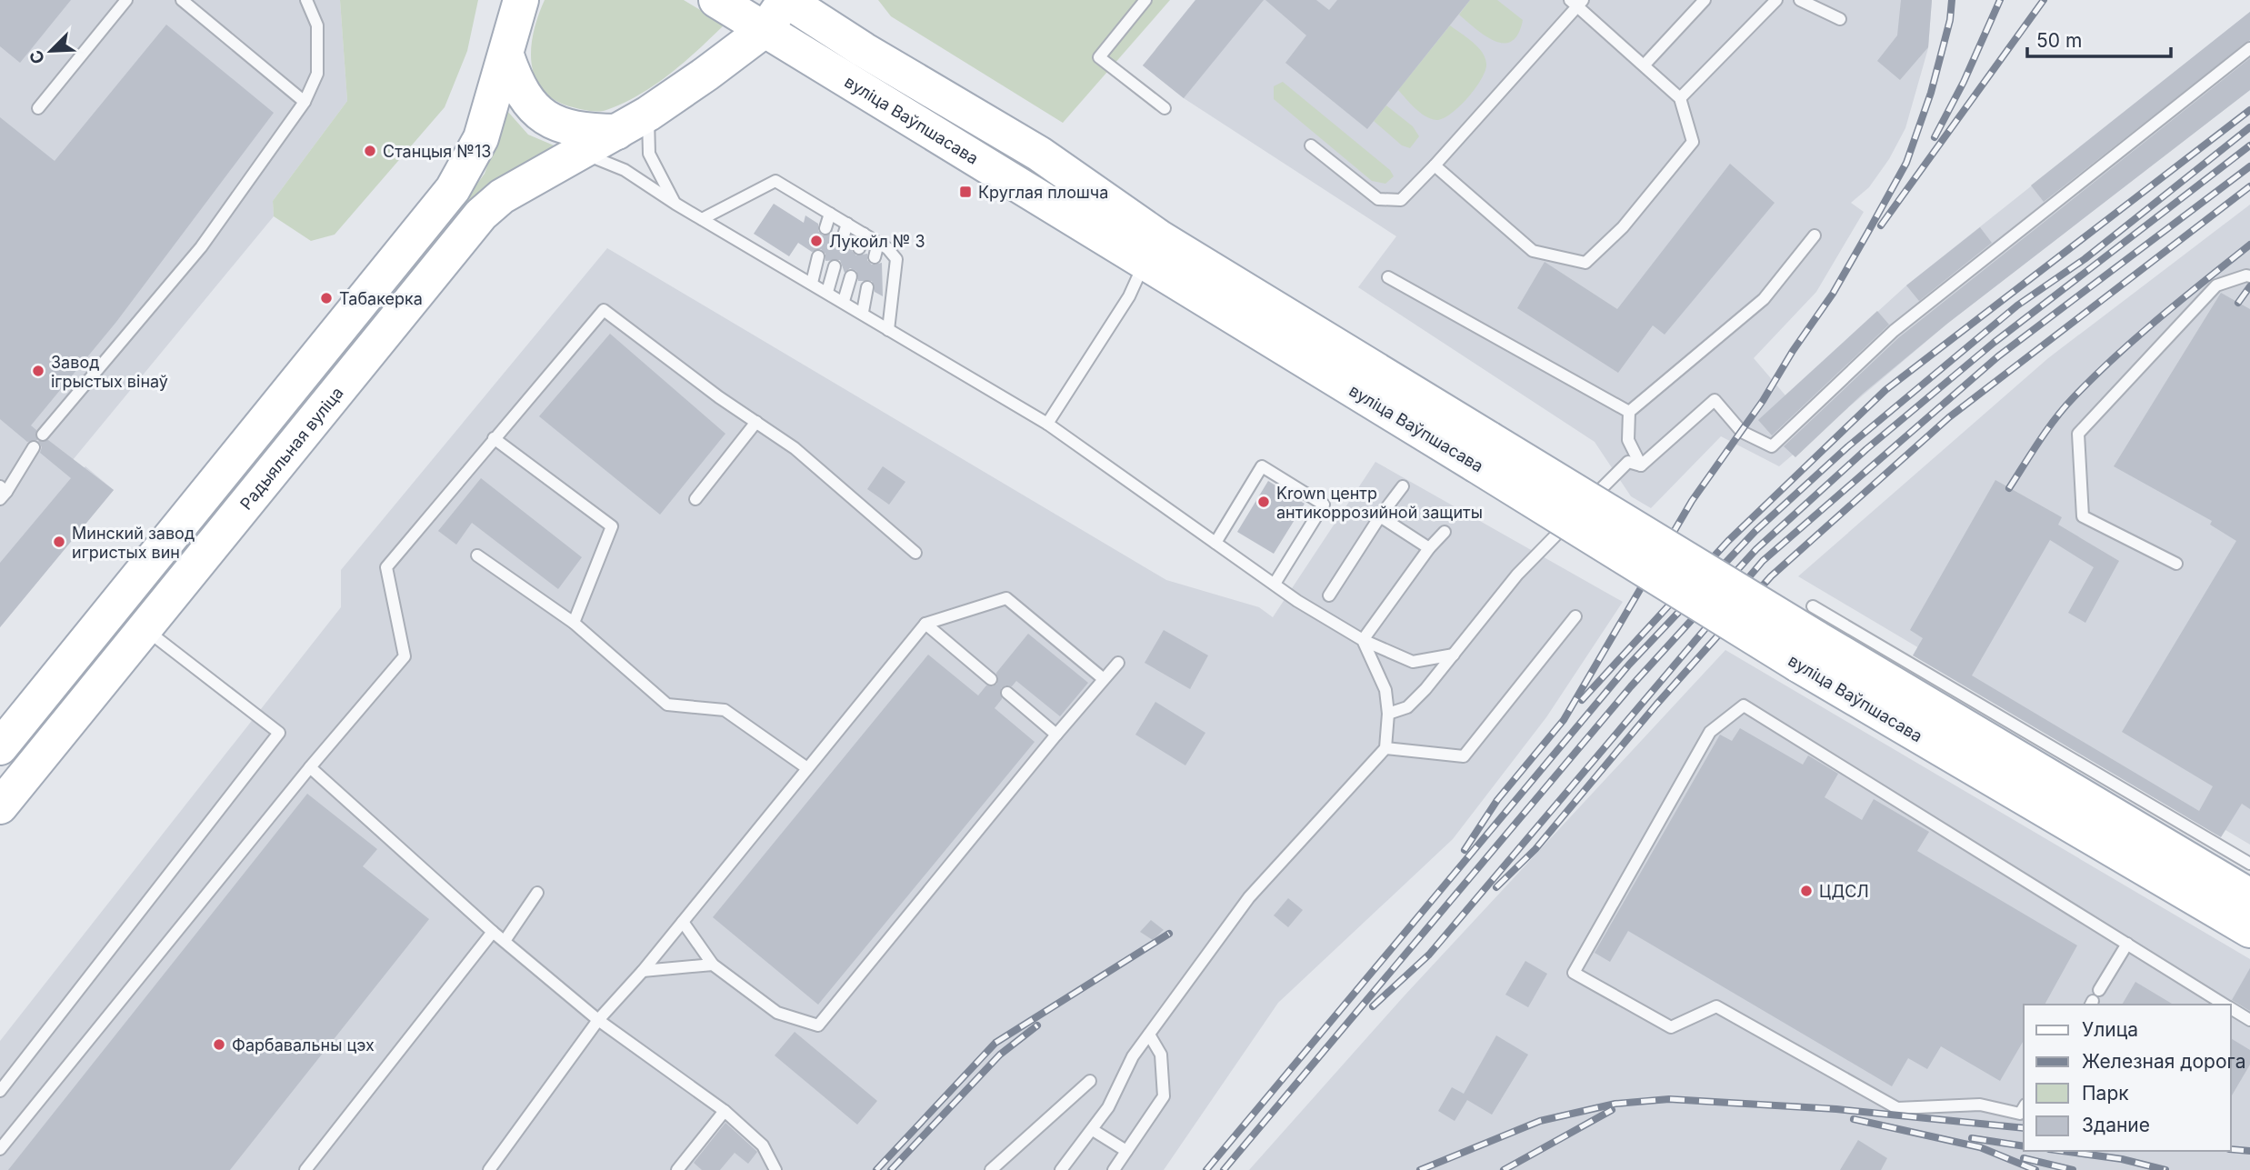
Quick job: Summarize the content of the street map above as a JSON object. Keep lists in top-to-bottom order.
{
  "streets": {
    "main road": ["вуліца Ваўпшасава", "Радыяльная вуліца"]
  },
  "crossings": [
    ["вуліца Ваўпшасава", "Радыяльная вуліца"]
  ],
  "places": {
    "other": [
      "Станцыя №13",
      "Лукойл № 3",
      "Табакерка",
      "Завод ігрыстых вінаў",
      "Krown центр антикоррозийной защиты",
      "Минский завод игристых вин",
      "ЦДСЛ",
      "Фарбавальны цэх"
    ],
    "transit": ["Круглая плошча"]
  },
  "legend": [
    "Улица",
    "Железная дорога",
    "Парк",
    "Здание"
  ],
  "scale_bar": "50 m",
  "north": "bottom left"
}
